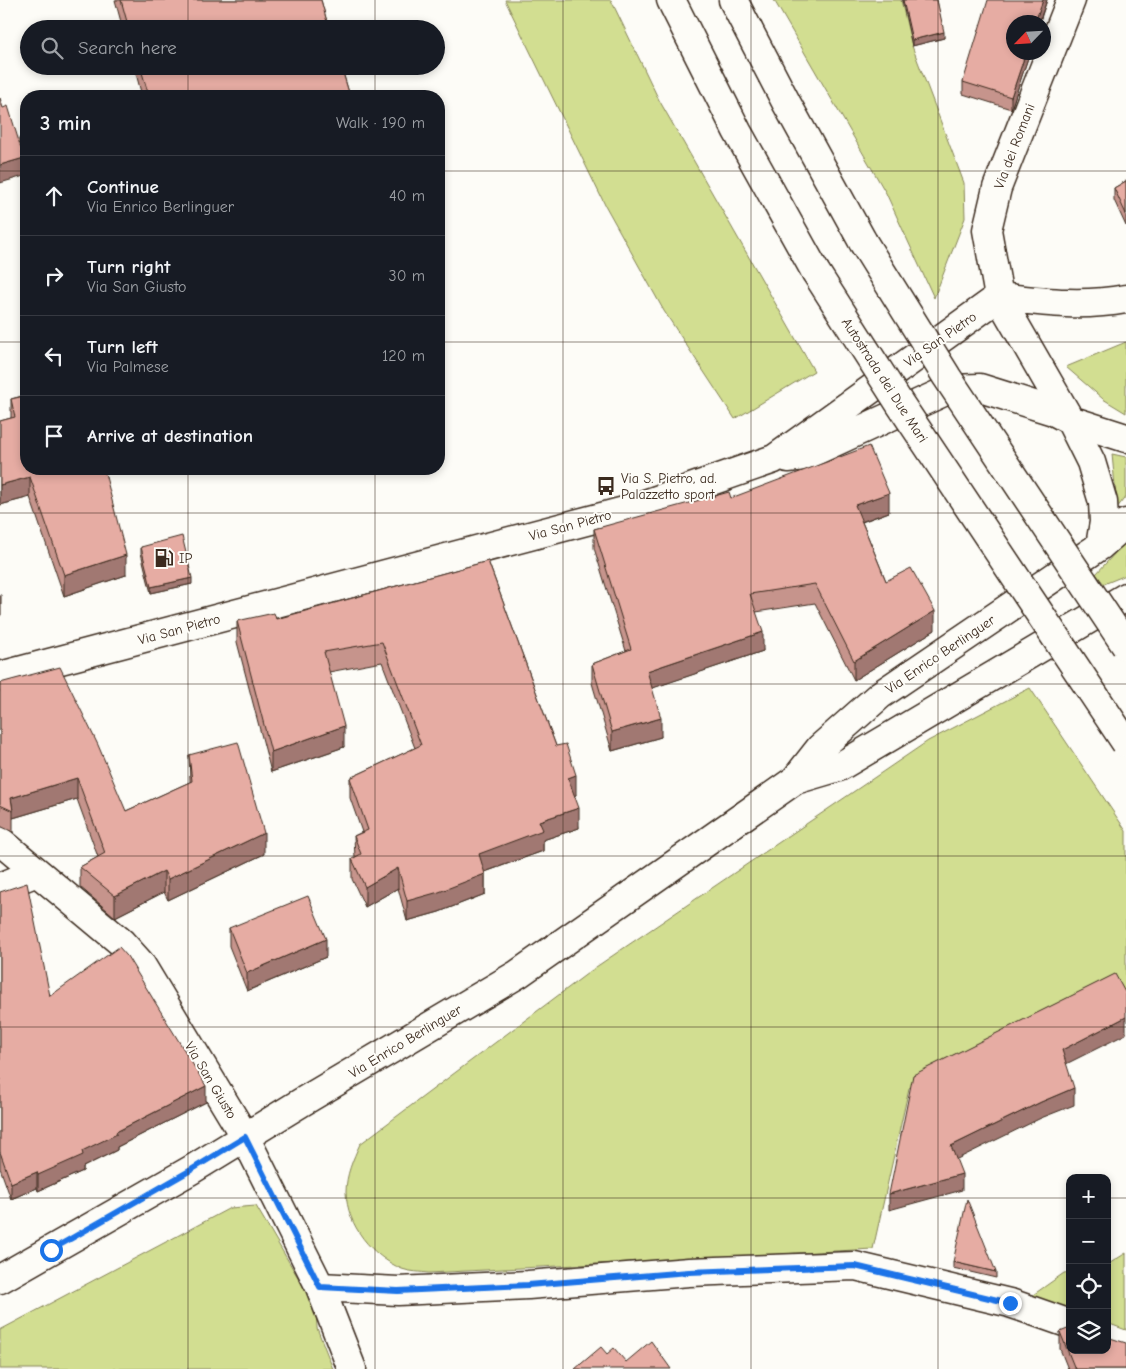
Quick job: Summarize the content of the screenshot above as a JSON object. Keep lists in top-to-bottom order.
{
  "streets": {
    "main road": [
      "Via dei Romani",
      "Via San Pietro",
      "Autostrada dei Due Mari",
      "Via Enrico Berlinguer",
      "Via San Giusto"
    ]
  },
  "crossings": [
    ["Via dei Romani", "Via San Pietro"],
    ["Via dei Romani", "Via Enrico Berlinguer"],
    ["Via Enrico Berlinguer", "Via San Giusto"]
  ],
  "places": {
    "bus stop": ["Via S. Pietro, ad. Palazzetto sport"],
    "fuel station": ["IP"]
  },
  "north": "bottom left",
  "page": {
    "search": "Search here",
    "heading": ["3 min", "Walk · 190 m"],
    "list": [
      ["Continue", "Via Enrico Berlinguer", "40 m"],
      ["Turn right", "Via San Giusto", "30 m"],
      ["Turn left", "Via Palmese", "120 m"],
      "Arrive at destination"
    ],
    "map_buttons": ["+", "−"]
  }
}
